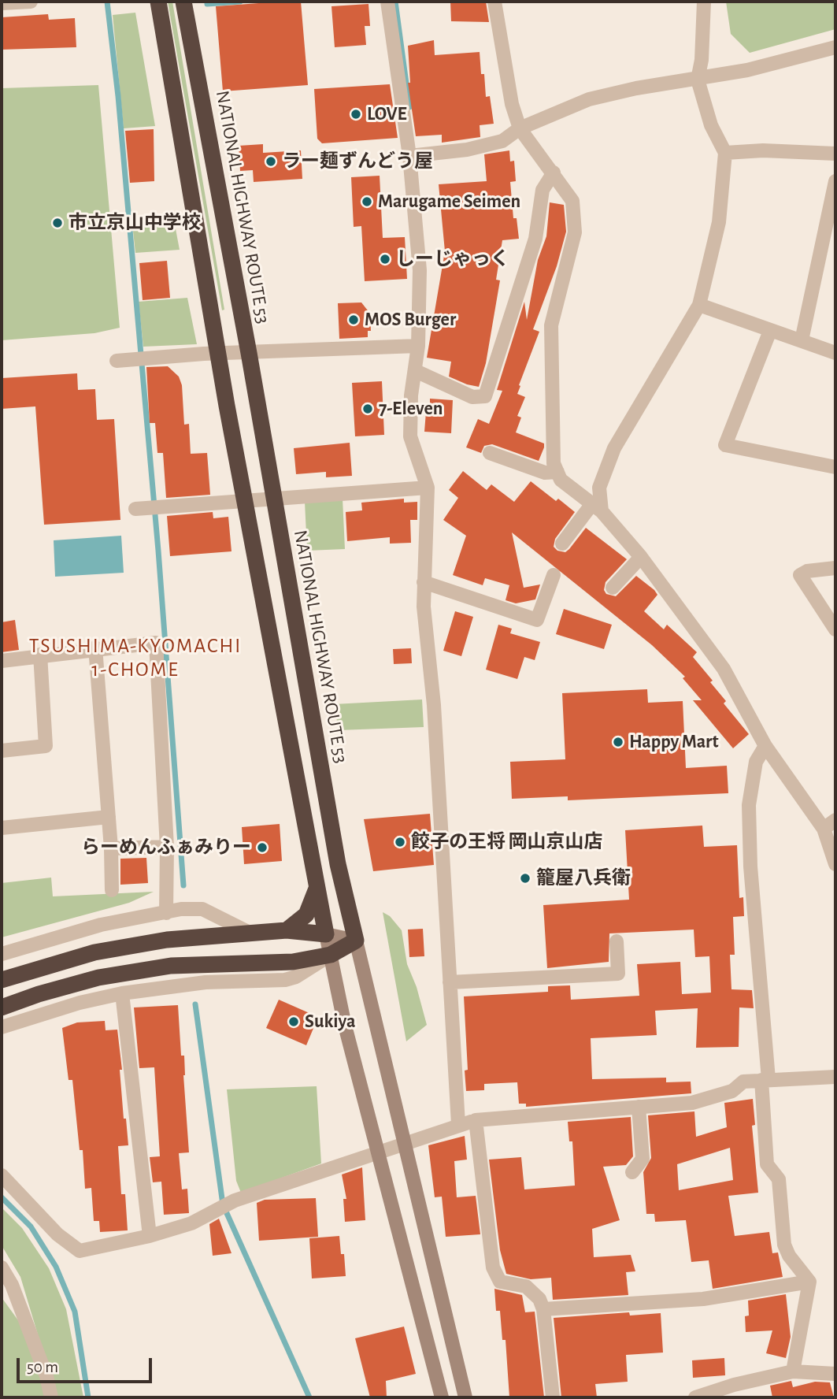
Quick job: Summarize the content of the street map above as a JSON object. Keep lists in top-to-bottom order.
{
  "streets": {
    "highway": ["NATIONAL HIGHWAY ROUTE 53"]
  },
  "districts": ["TSUSHIMA-KYOMACHI 1-CHOME"],
  "places": [
    "LOVE",
    "ラー麺ずんどう屋",
    "Marugame Seimen",
    "市立京山中学校",
    "しーじゃっく",
    "MOS Burger",
    "7-Eleven",
    "Happy Mart",
    "餃子の王将 岡山京山店",
    "らーめんふぁみりー",
    "籠屋八兵衛",
    "Sukiya"
  ],
  "scale_bar": "50 m"
}
